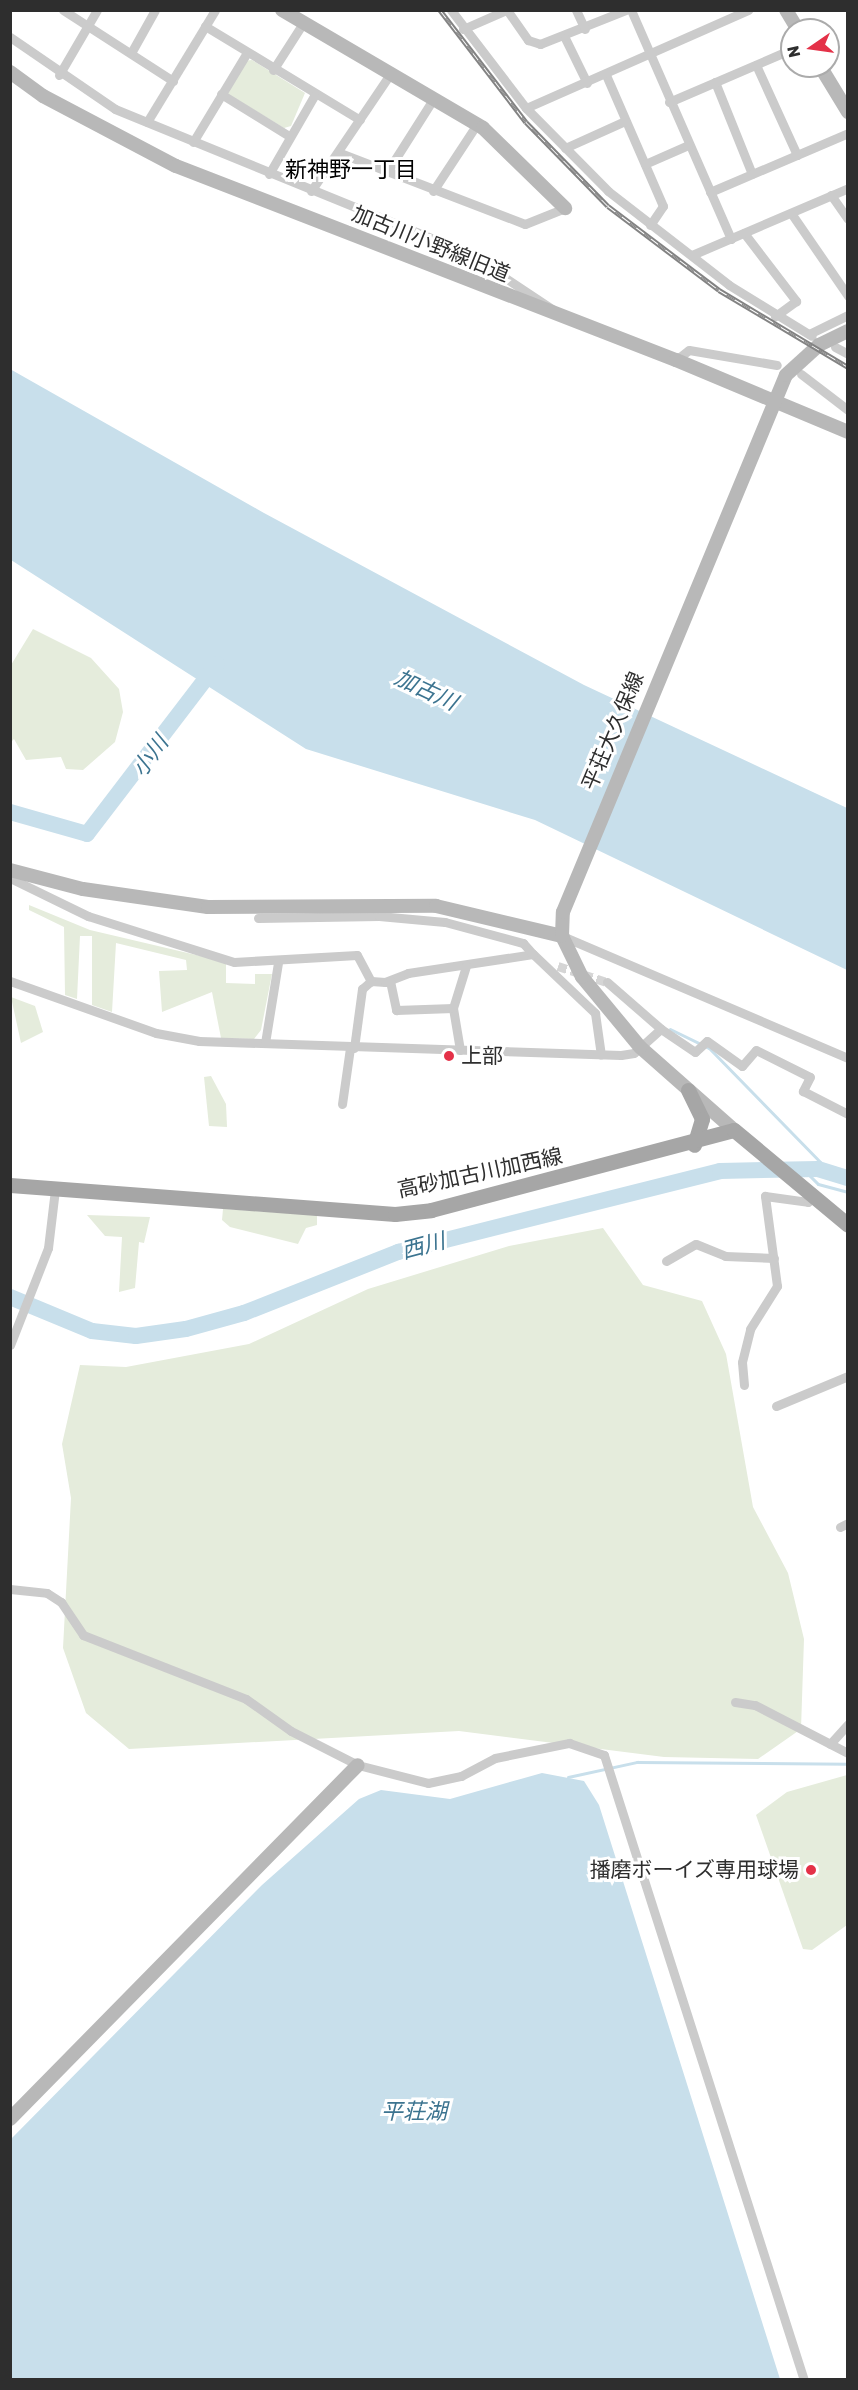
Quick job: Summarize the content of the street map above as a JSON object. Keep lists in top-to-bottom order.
{
  "streets": {
    "main road": ["高砂加古川加西線"],
    "street": ["加古川小野線旧道", "平荘大久保線"]
  },
  "crossings": [
    ["加古川小野線旧道", "平荘大久保線"]
  ],
  "districts": ["新神野一丁目"],
  "water": [
    "加古川",
    "小川",
    "西川",
    "平荘湖"
  ],
  "places": ["上部", "播磨ボーイズ専用球場"],
  "north": "left"
}
